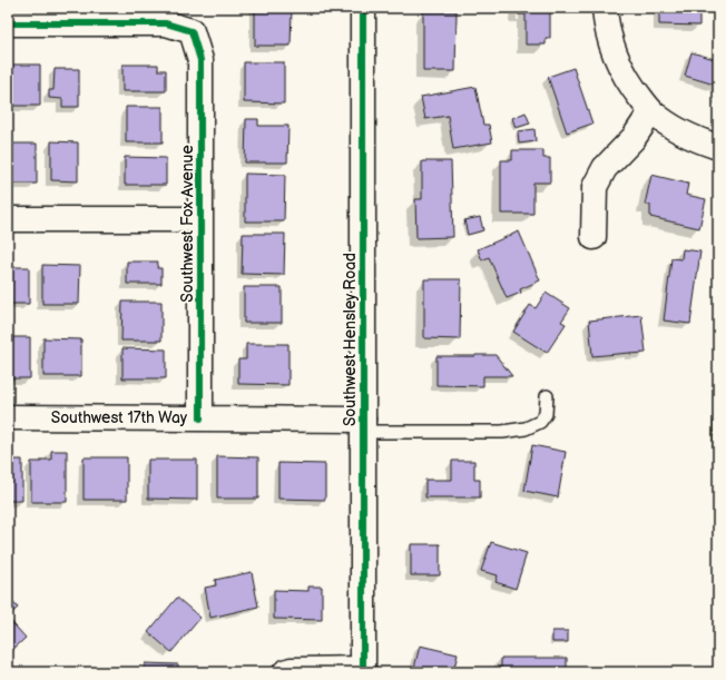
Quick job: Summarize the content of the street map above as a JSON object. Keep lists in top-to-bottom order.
{
  "streets": {
    "street": ["Southwest Fox Avenue", "Southwest Hensley Road", "Southwest 17th Way"]
  },
  "crossings": [
    ["Southwest Fox Avenue", "Southwest 17th Way"],
    ["Southwest Hensley Road", "Southwest 17th Way"]
  ]
}
